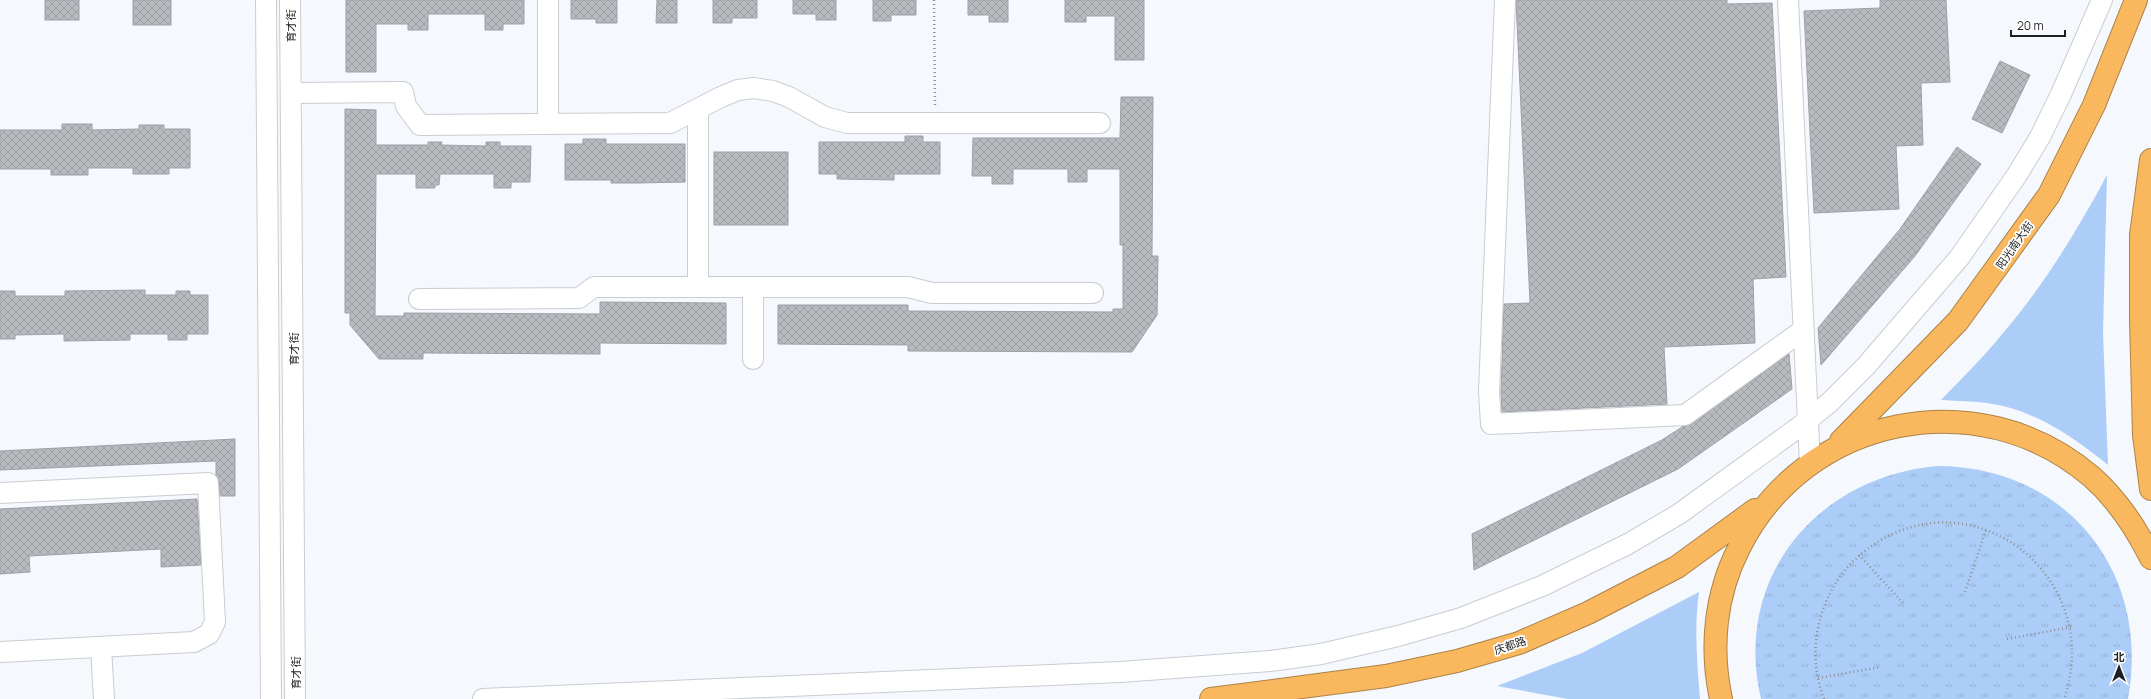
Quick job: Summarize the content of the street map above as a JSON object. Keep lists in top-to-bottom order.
{
  "streets": {
    "highway": ["阳光南大街", "庆都路"],
    "street": ["育才街"]
  },
  "scale_bar": "20 m",
  "north": "top"
}
